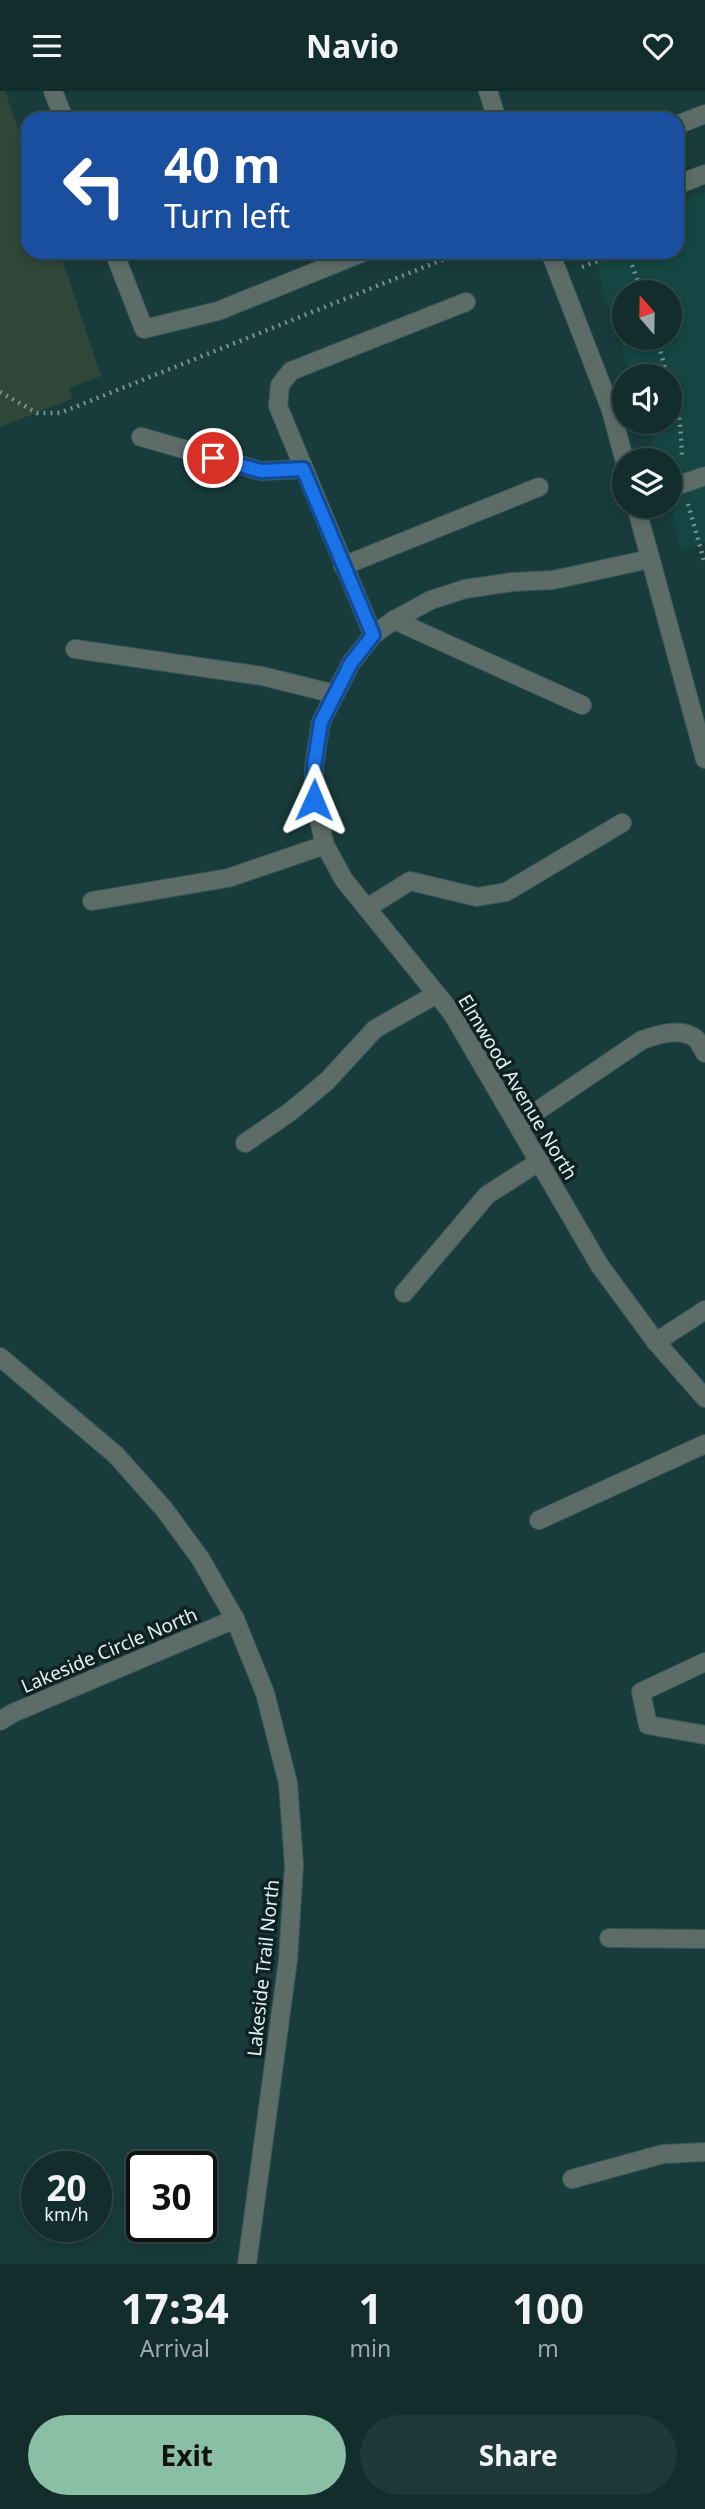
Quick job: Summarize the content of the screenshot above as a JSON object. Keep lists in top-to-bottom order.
{
  "streets": {
    "street": ["Elmwood Avenue North", "Lakeside Circle North", "Lakeside Trail North"]
  },
  "crossings": [
    ["Lakeside Circle North", "Lakeside Trail North"]
  ],
  "north": "top",
  "page": {
    "header": "Navio",
    "turn": ["40 m", "Turn left"],
    "speed": "20 km/h",
    "limit": "30",
    "eta": [
      "17:34",
      "Arrival",
      "1",
      "min",
      "100",
      "m"
    ],
    "buttons": ["Exit", "Share"]
  }
}
